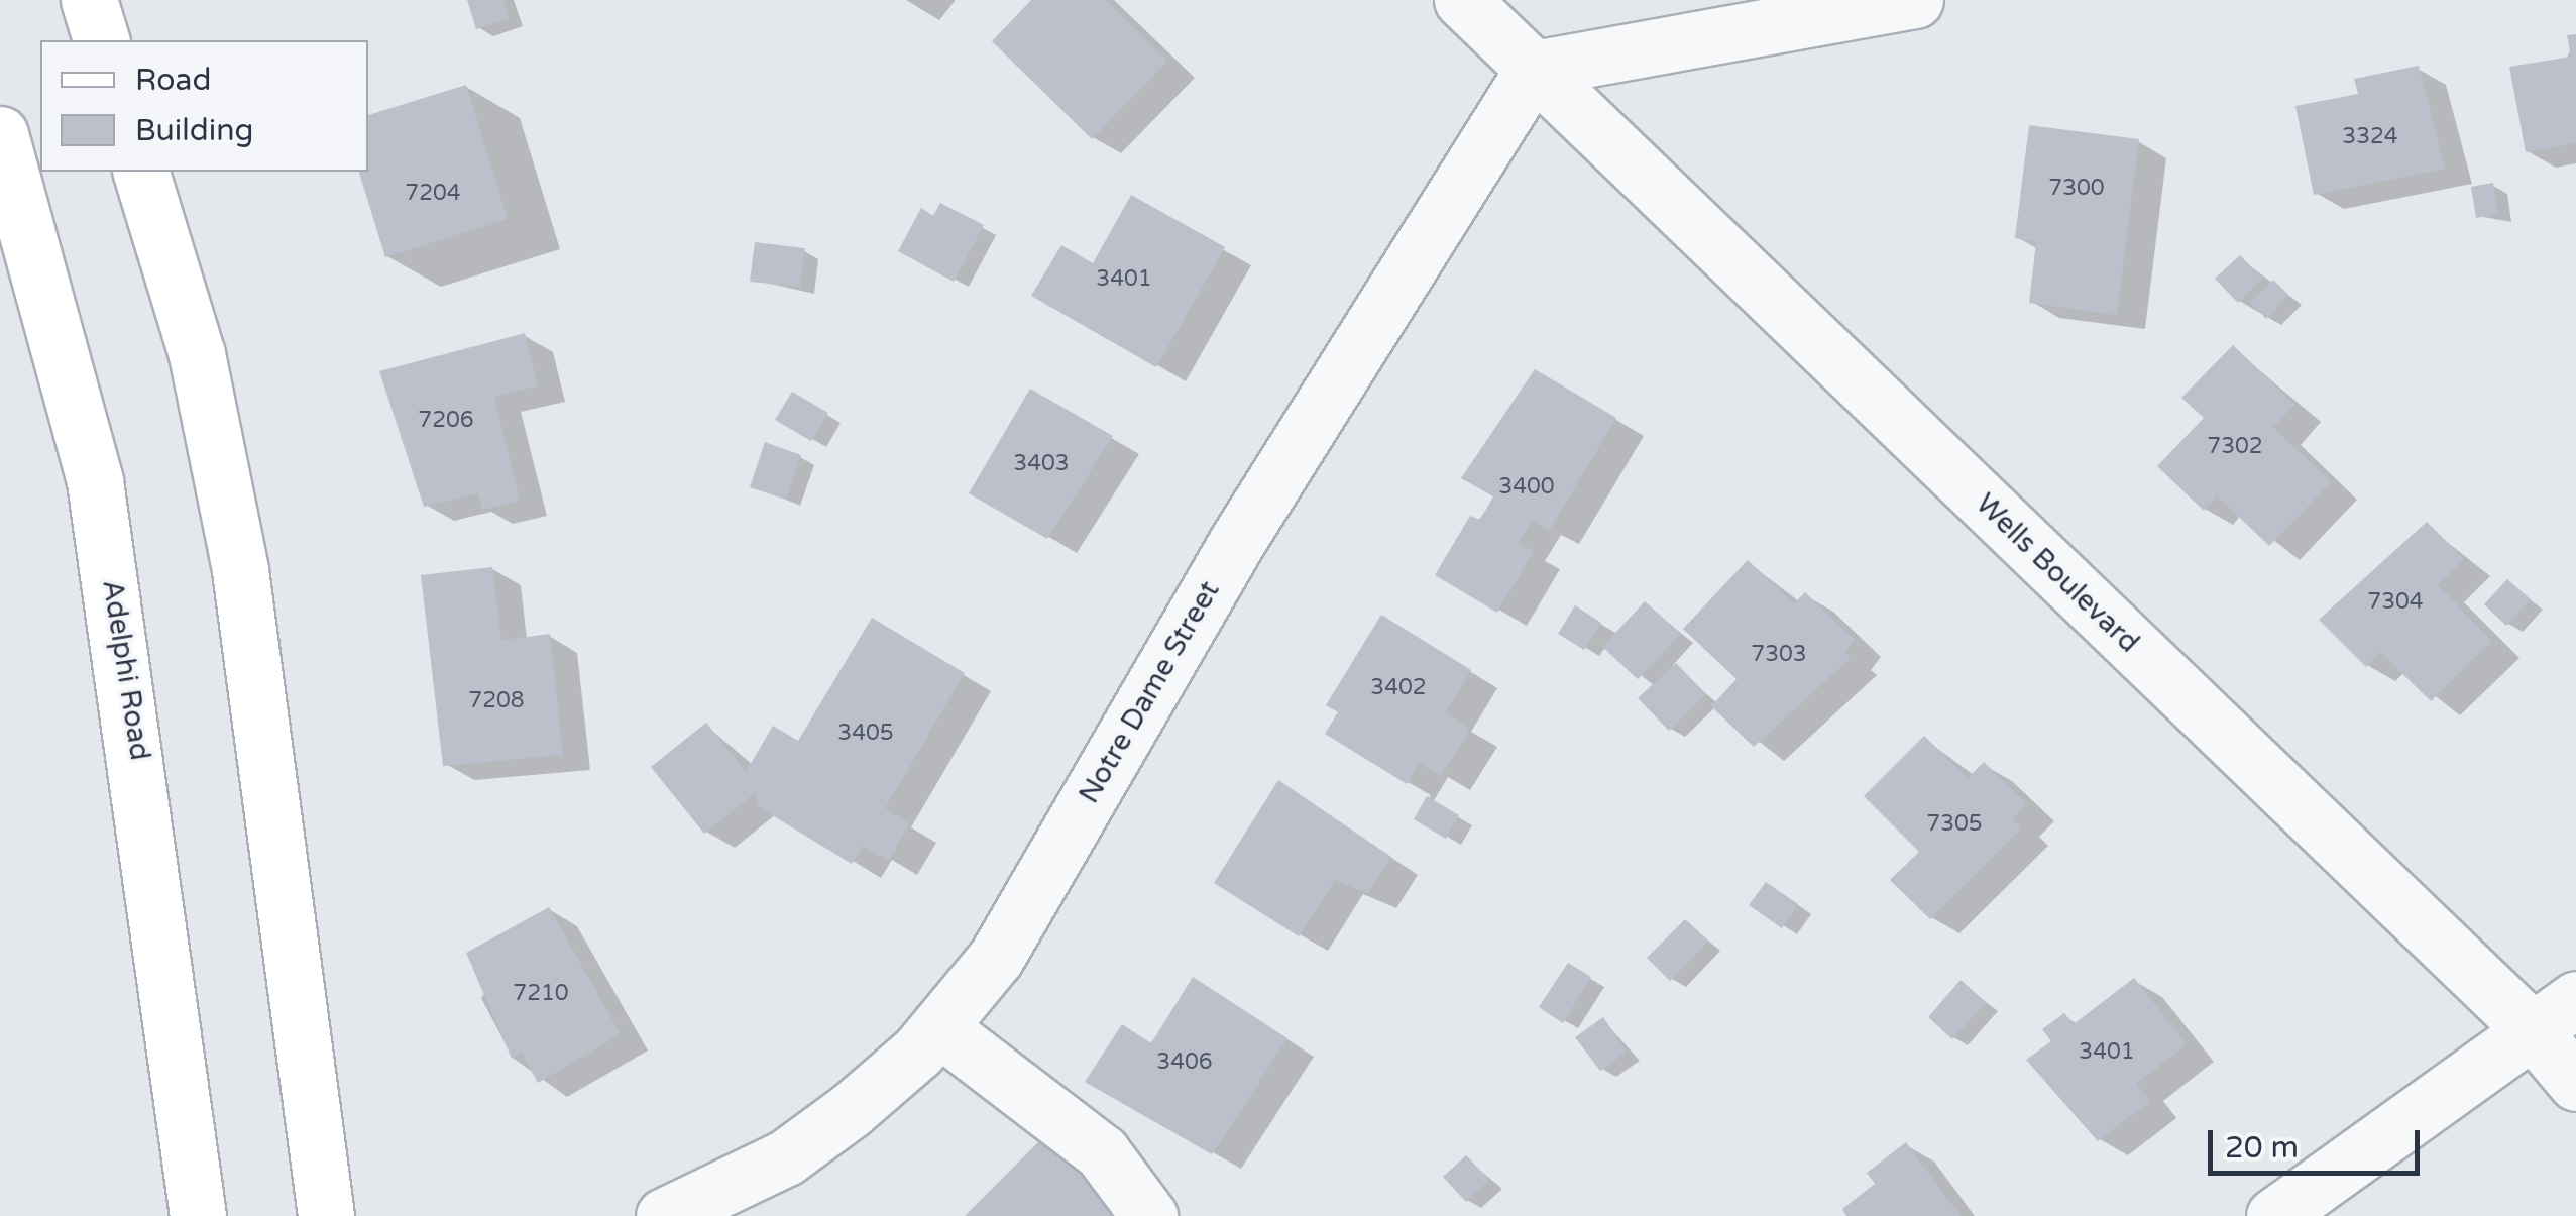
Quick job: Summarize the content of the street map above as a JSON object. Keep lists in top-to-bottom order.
{
  "streets": {
    "main road": ["Adelphi Road"],
    "street": ["Wells Boulevard", "Notre Dame Street"]
  },
  "crossings": [
    ["Wells Boulevard", "Notre Dame Street"]
  ],
  "house_numbers": [
    "3324",
    "7300",
    "7204",
    "3401",
    "7206",
    "7302",
    "3403",
    "3400",
    "7304",
    "7303",
    "3402",
    "7208",
    "3405",
    "7305",
    "7210",
    "3401",
    "3406"
  ],
  "legend": ["Road", "Building"],
  "scale_bar": "20 m"
}
